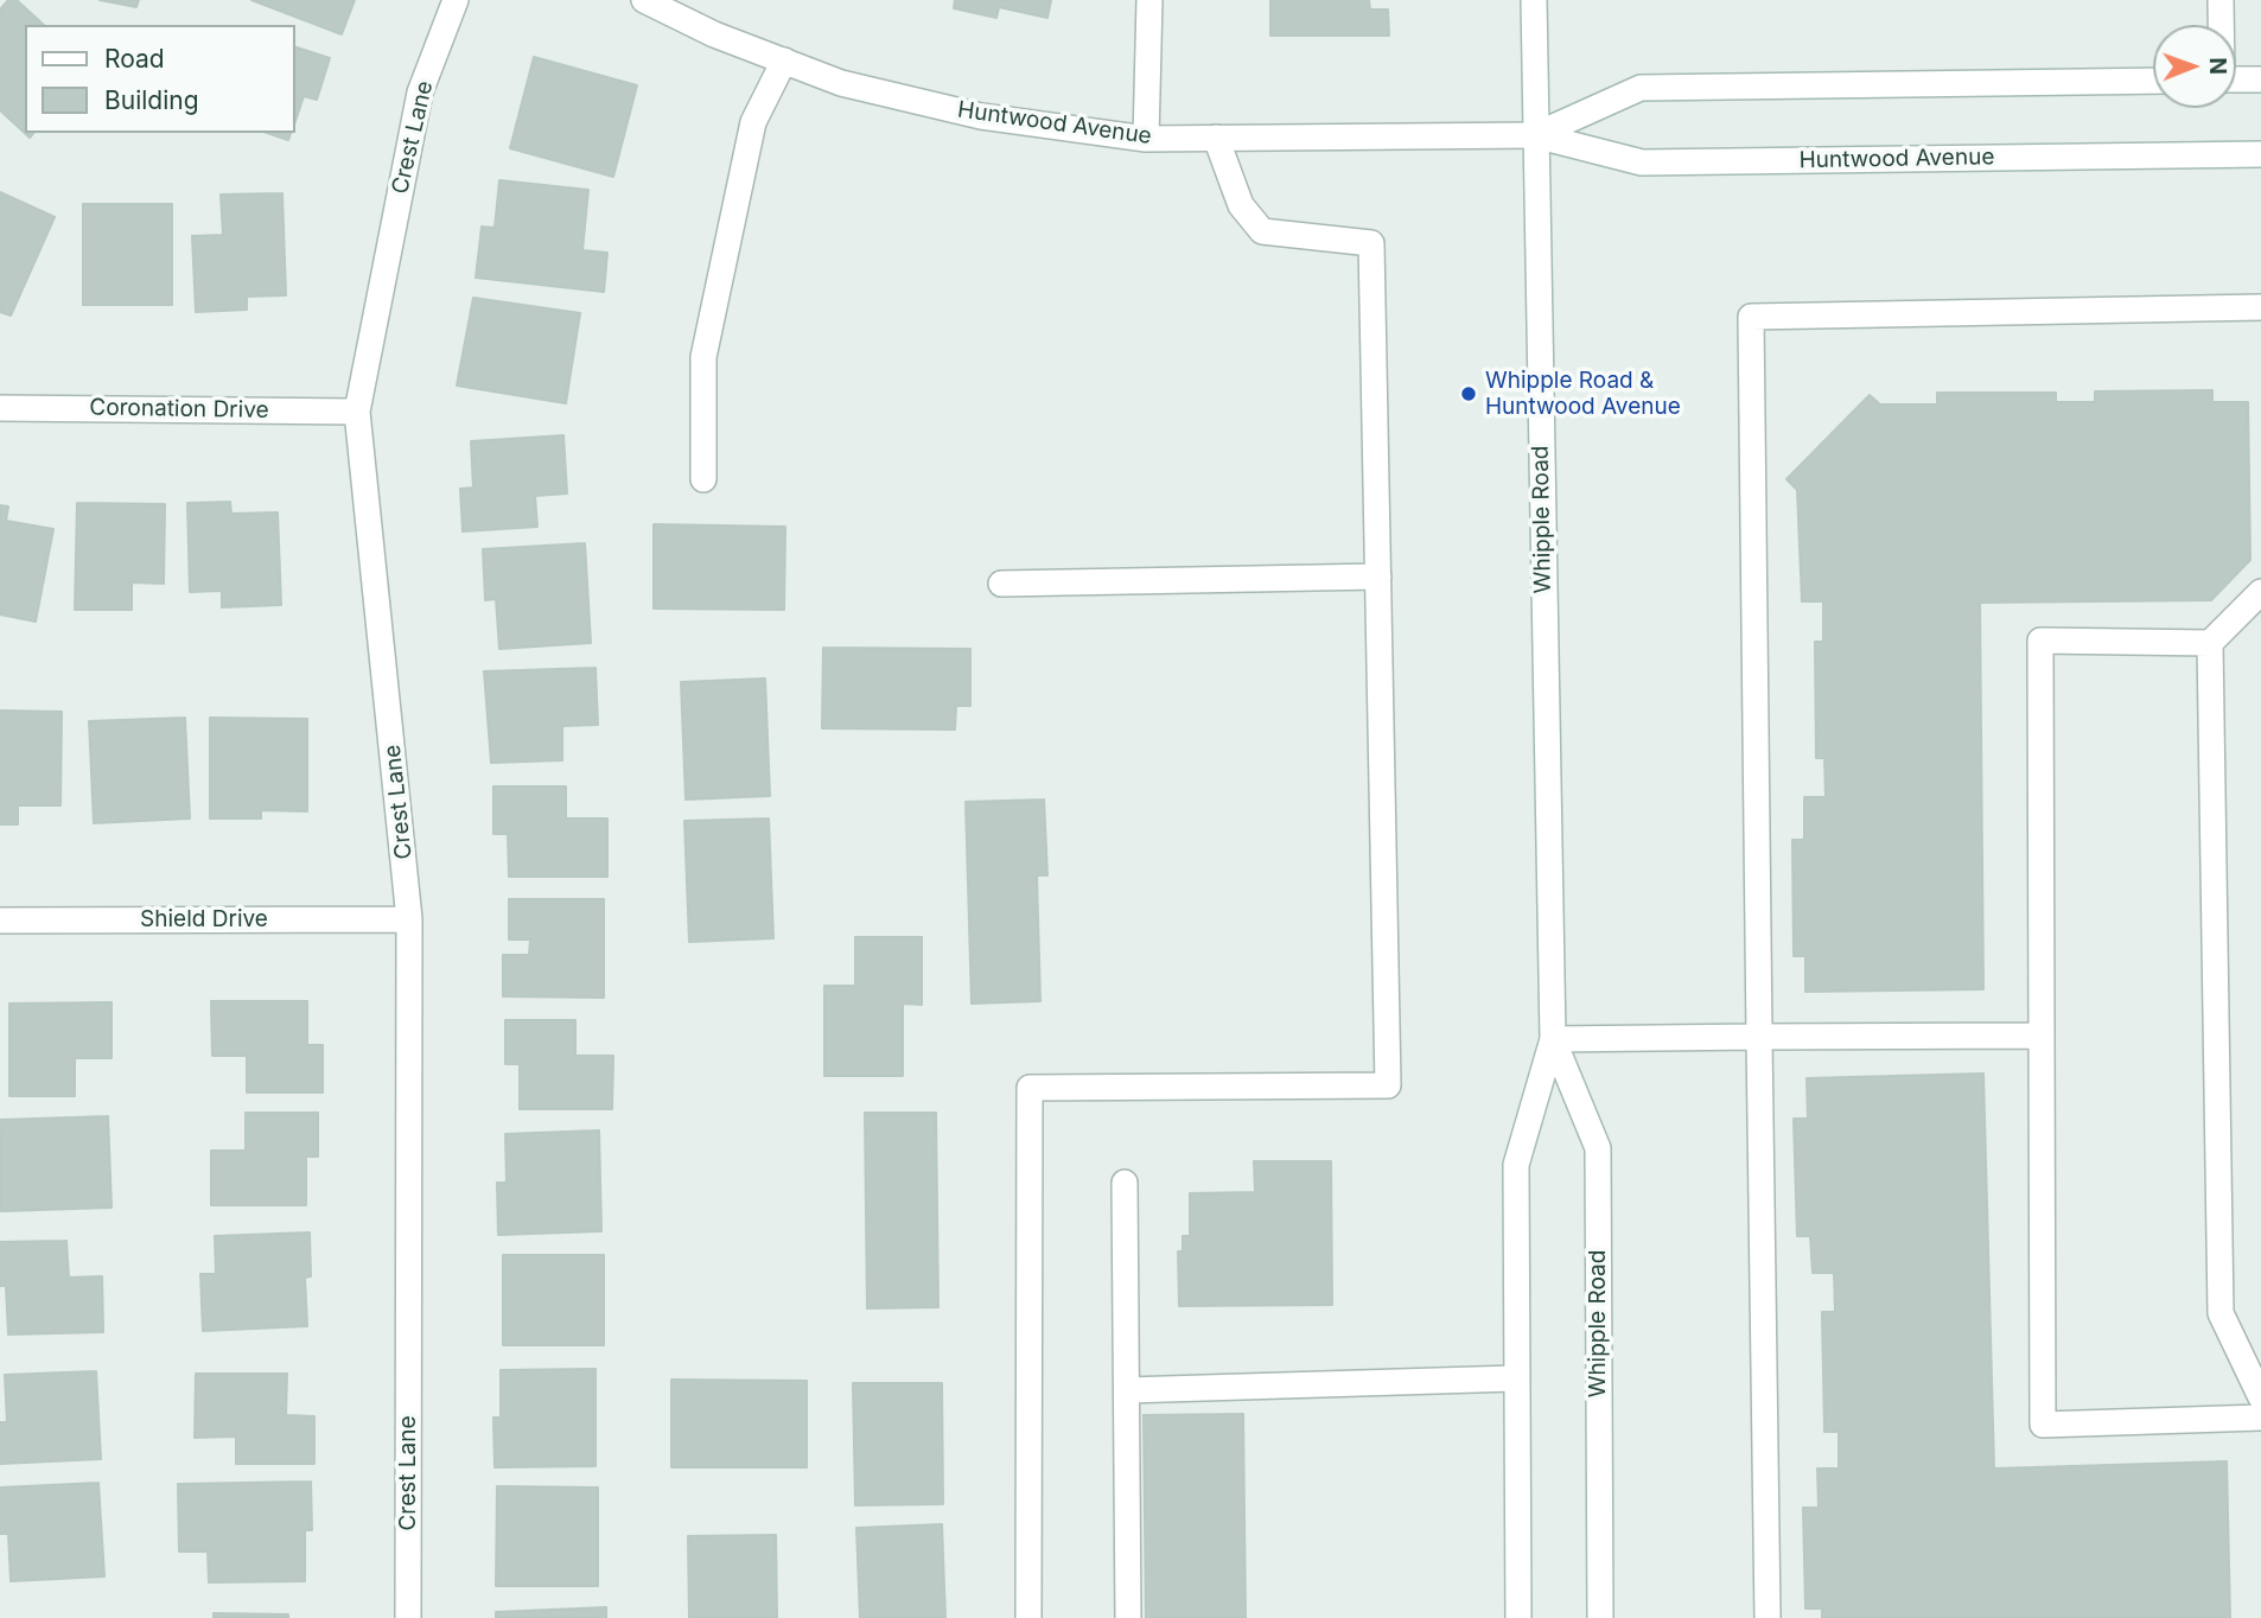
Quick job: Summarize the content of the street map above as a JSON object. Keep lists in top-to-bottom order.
{
  "streets": {
    "street": [
      "Huntwood Avenue",
      "Crest Lane",
      "Coronation Drive",
      "Whipple Road",
      "Shield Drive"
    ]
  },
  "crossings": [
    ["Huntwood Avenue", "Whipple Road"],
    ["Crest Lane", "Coronation Drive"],
    ["Crest Lane", "Shield Drive"]
  ],
  "places": ["Whipple Road & Huntwood Avenue"],
  "legend": ["Road", "Building"],
  "north": "right"
}
